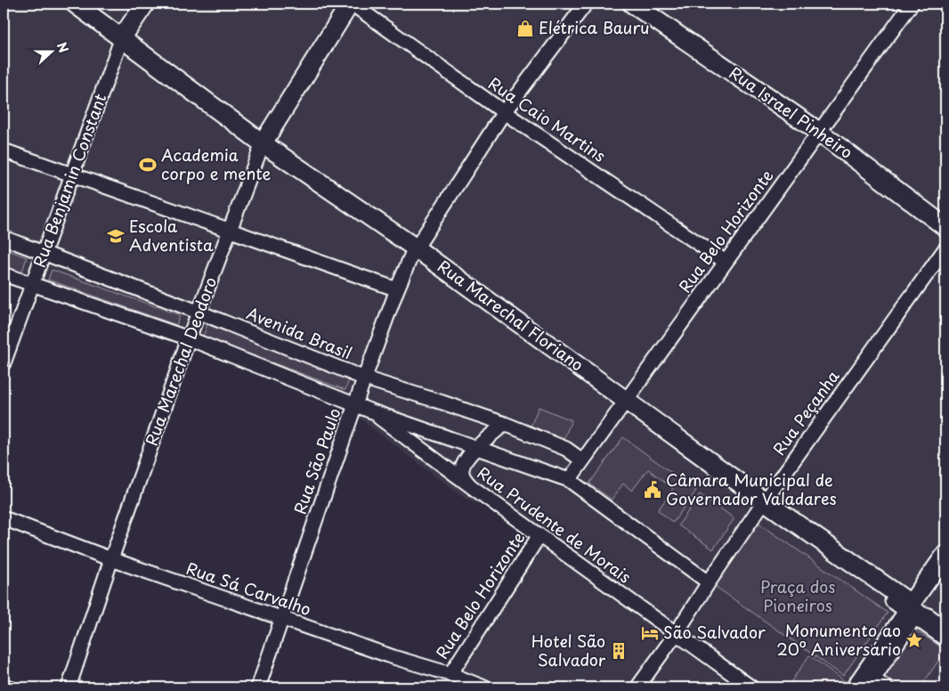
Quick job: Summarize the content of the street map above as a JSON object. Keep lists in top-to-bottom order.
{
  "streets": {
    "main road": [
      "Rua Israel Pinheiro",
      "Rua Benjamin Constant",
      "Rua Marechal Floriano",
      "Rua Marechal Deodoro"
    ],
    "street": [
      "Rua Caio Martins",
      "Rua Belo Horizonte",
      "Avenida Brasil",
      "Rua Peçanha",
      "Rua São Paulo",
      "Rua Prudente de Morais",
      "Rua Sá Carvalho"
    ]
  },
  "crossings": [
    ["Rua Israel Pinheiro", "Rua Belo Horizonte"],
    ["Rua Caio Martins", "Rua Belo Horizonte"],
    ["Rua Caio Martins", "Rua Marechal Deodoro"],
    ["Rua Caio Martins", "Rua São Paulo"],
    ["Rua Benjamin Constant", "Rua Marechal Floriano"],
    ["Rua Benjamin Constant", "Avenida Brasil"],
    ["Rua Belo Horizonte", "Rua Marechal Floriano"],
    ["Rua Belo Horizonte", "Avenida Brasil"],
    ["Rua Belo Horizonte", "Rua Prudente de Morais"],
    ["Rua Belo Horizonte", "Rua Sá Carvalho"],
    ["Rua Marechal Floriano", "Rua Marechal Deodoro"],
    ["Rua Marechal Floriano", "Rua Peçanha"],
    ["Rua Marechal Floriano", "Rua São Paulo"],
    ["Avenida Brasil", "Rua Marechal Deodoro"],
    ["Avenida Brasil", "Rua São Paulo"],
    ["Rua Marechal Deodoro", "Rua Sá Carvalho"],
    ["Rua Peçanha", "Rua Prudente de Morais"],
    ["Rua São Paulo", "Rua Sá Carvalho"]
  ],
  "parks": ["Praça dos Pioneiros"],
  "places": {
    "shop": ["Elétrica Bauru"],
    "sports": ["Academia corpo e mente"],
    "school or university": ["Escola Adventista"],
    "public building": ["Câmara Municipal de Governador Valadares"],
    "hotel": ["São Salvador"],
    "place": ["Monumento ao 20º Aniversário"],
    "building": ["Hotel São Salvador"]
  },
  "north": "right"
}
